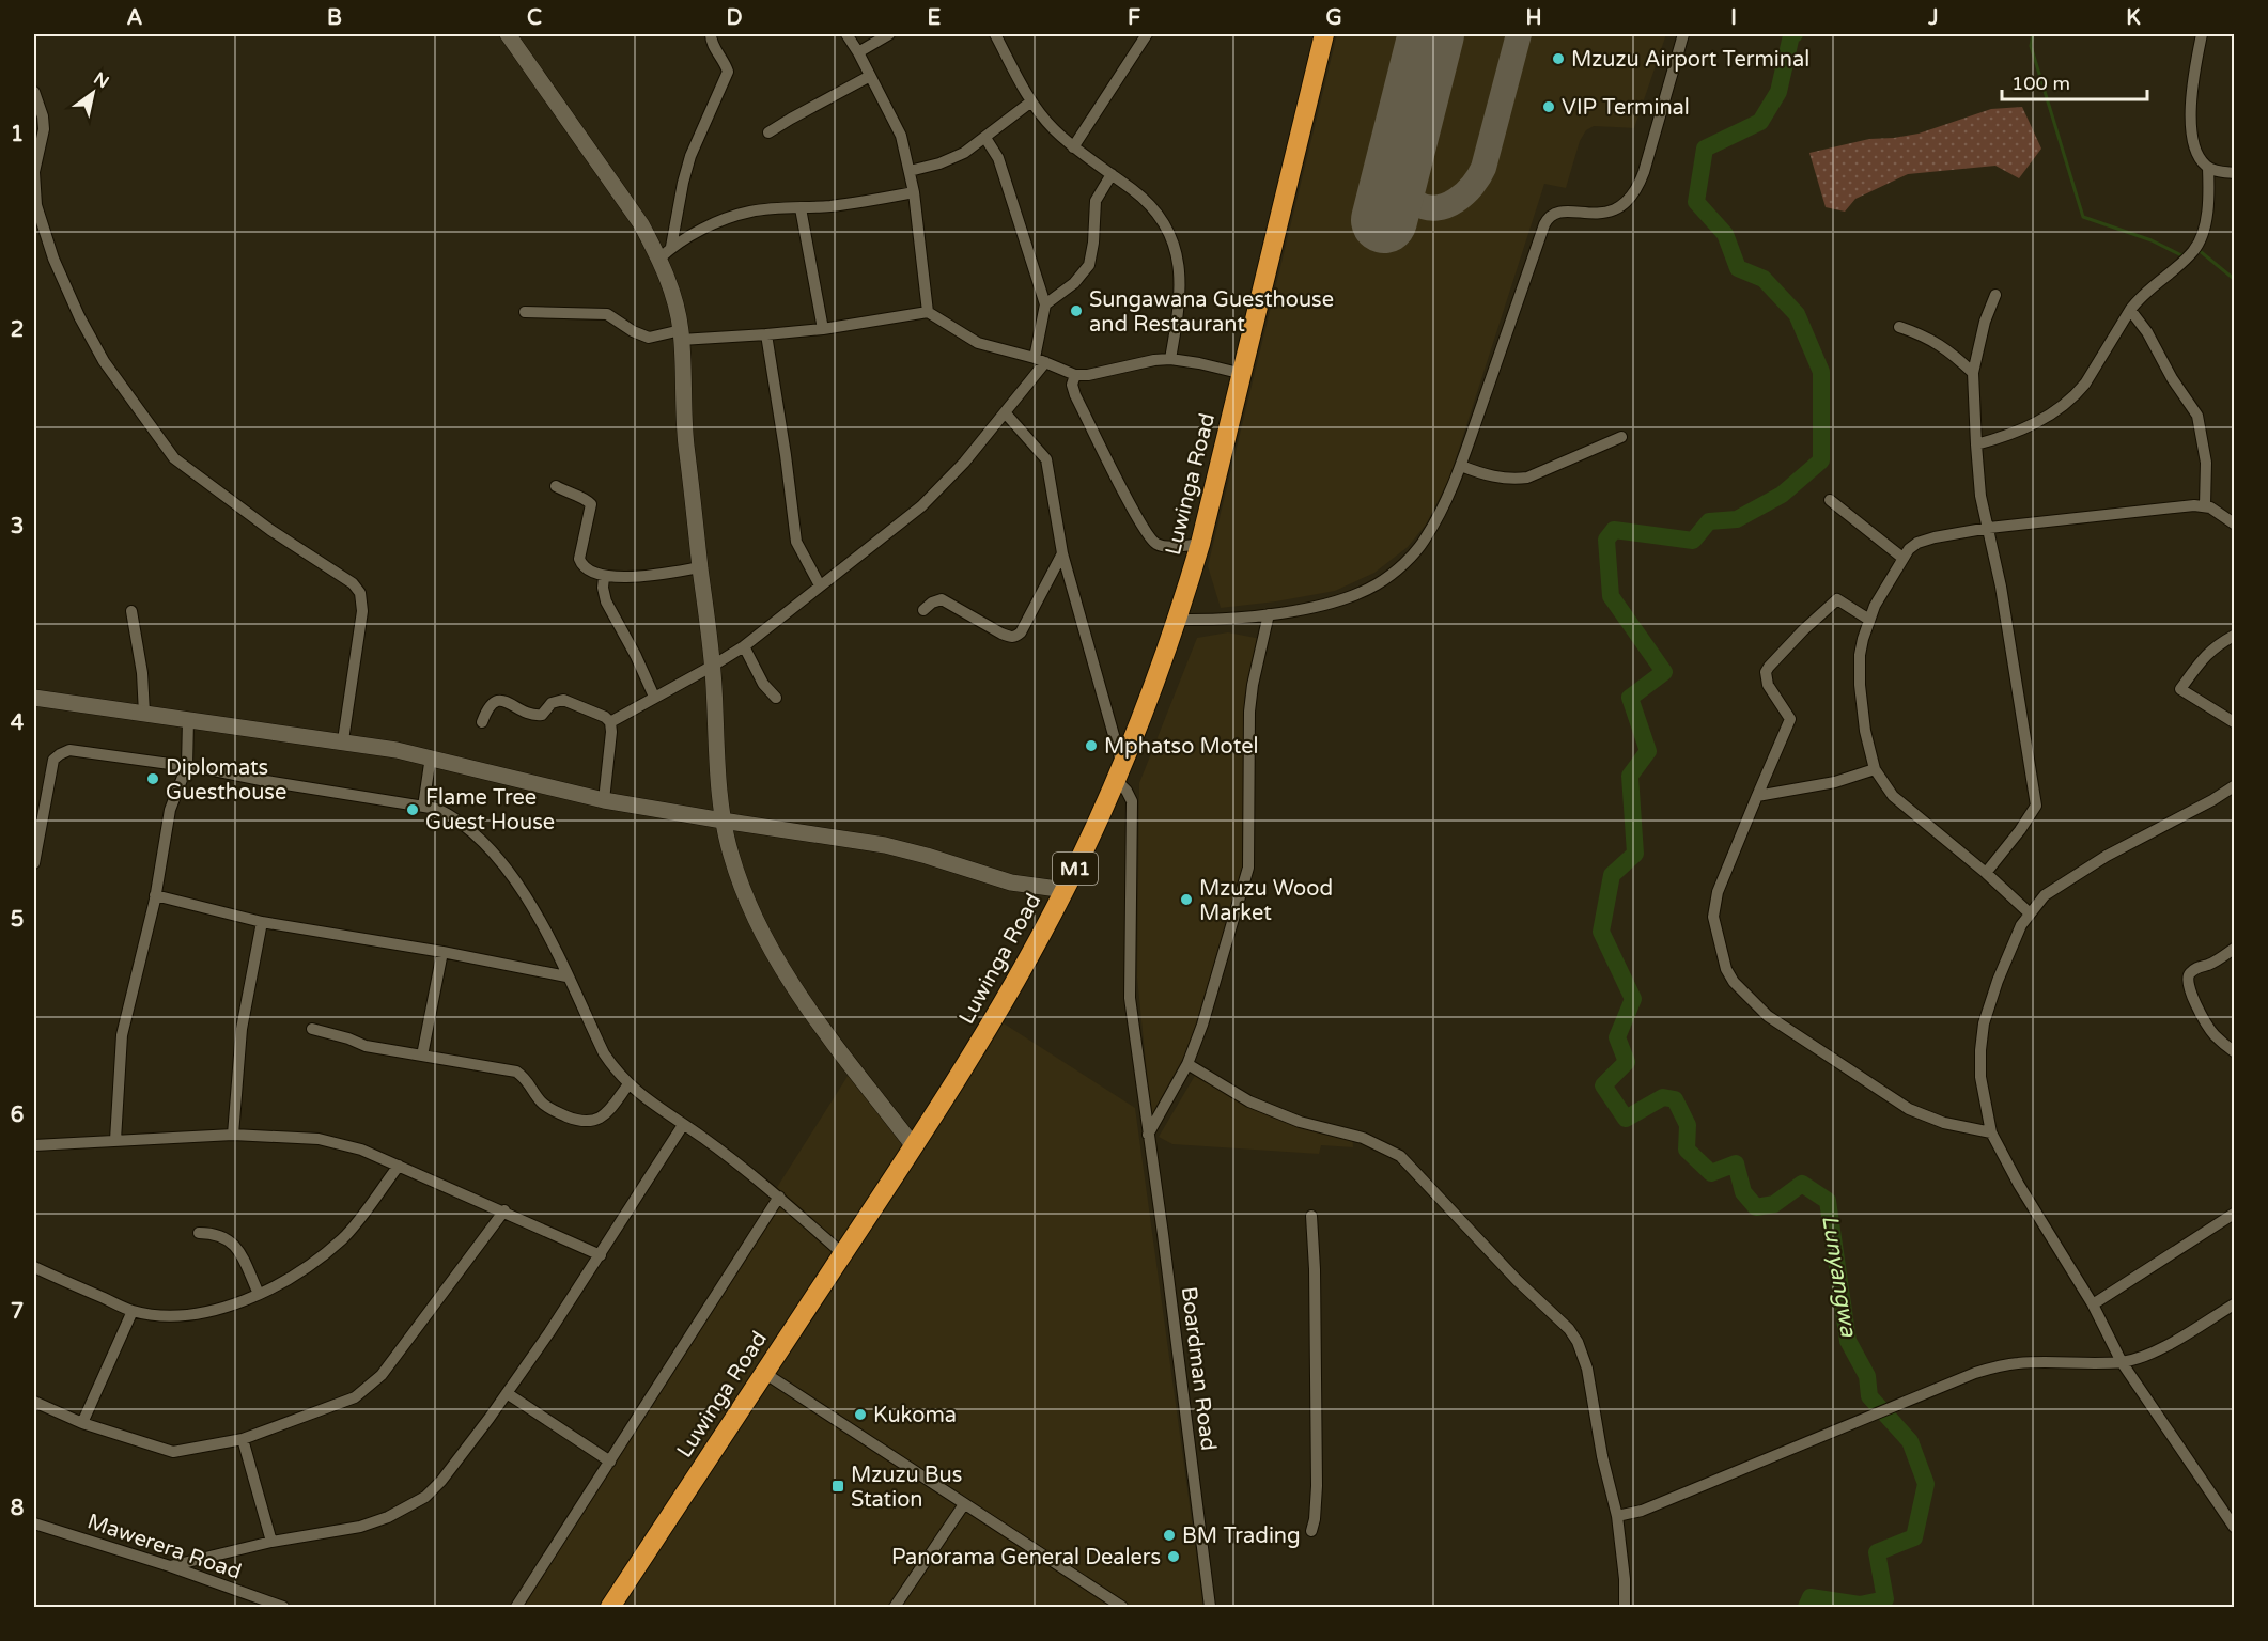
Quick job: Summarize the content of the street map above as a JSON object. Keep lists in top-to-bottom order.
{
  "streets": {
    "highway": ["Luwinga Road", "M1"],
    "street": ["Boardman Road", "Mawerera Road"]
  },
  "crossings": [
    ["Luwinga Road", "Boardman Road"]
  ],
  "water": ["Lunyangwa"],
  "places": {
    "other": [
      "Mzuzu Airport Terminal",
      "VIP Terminal",
      "Sungawana Guesthouse and Restaurant",
      "Mphatso Motel",
      "Diplomats Guesthouse",
      "Flame Tree Guest House",
      "Mzuzu Wood Market",
      "Kukoma",
      "BM Trading",
      "Panorama General Dealers"
    ],
    "transit": ["Mzuzu Bus Station"]
  },
  "scale_bar": "100 m",
  "north": "top right",
  "grid": {
    "columns": [
      "A",
      "B",
      "C",
      "D",
      "E",
      "F",
      "G",
      "H",
      "I",
      "J",
      "K"
    ],
    "rows": [
      "1",
      "2",
      "3",
      "4",
      "5",
      "6",
      "7",
      "8"
    ]
  }
}
